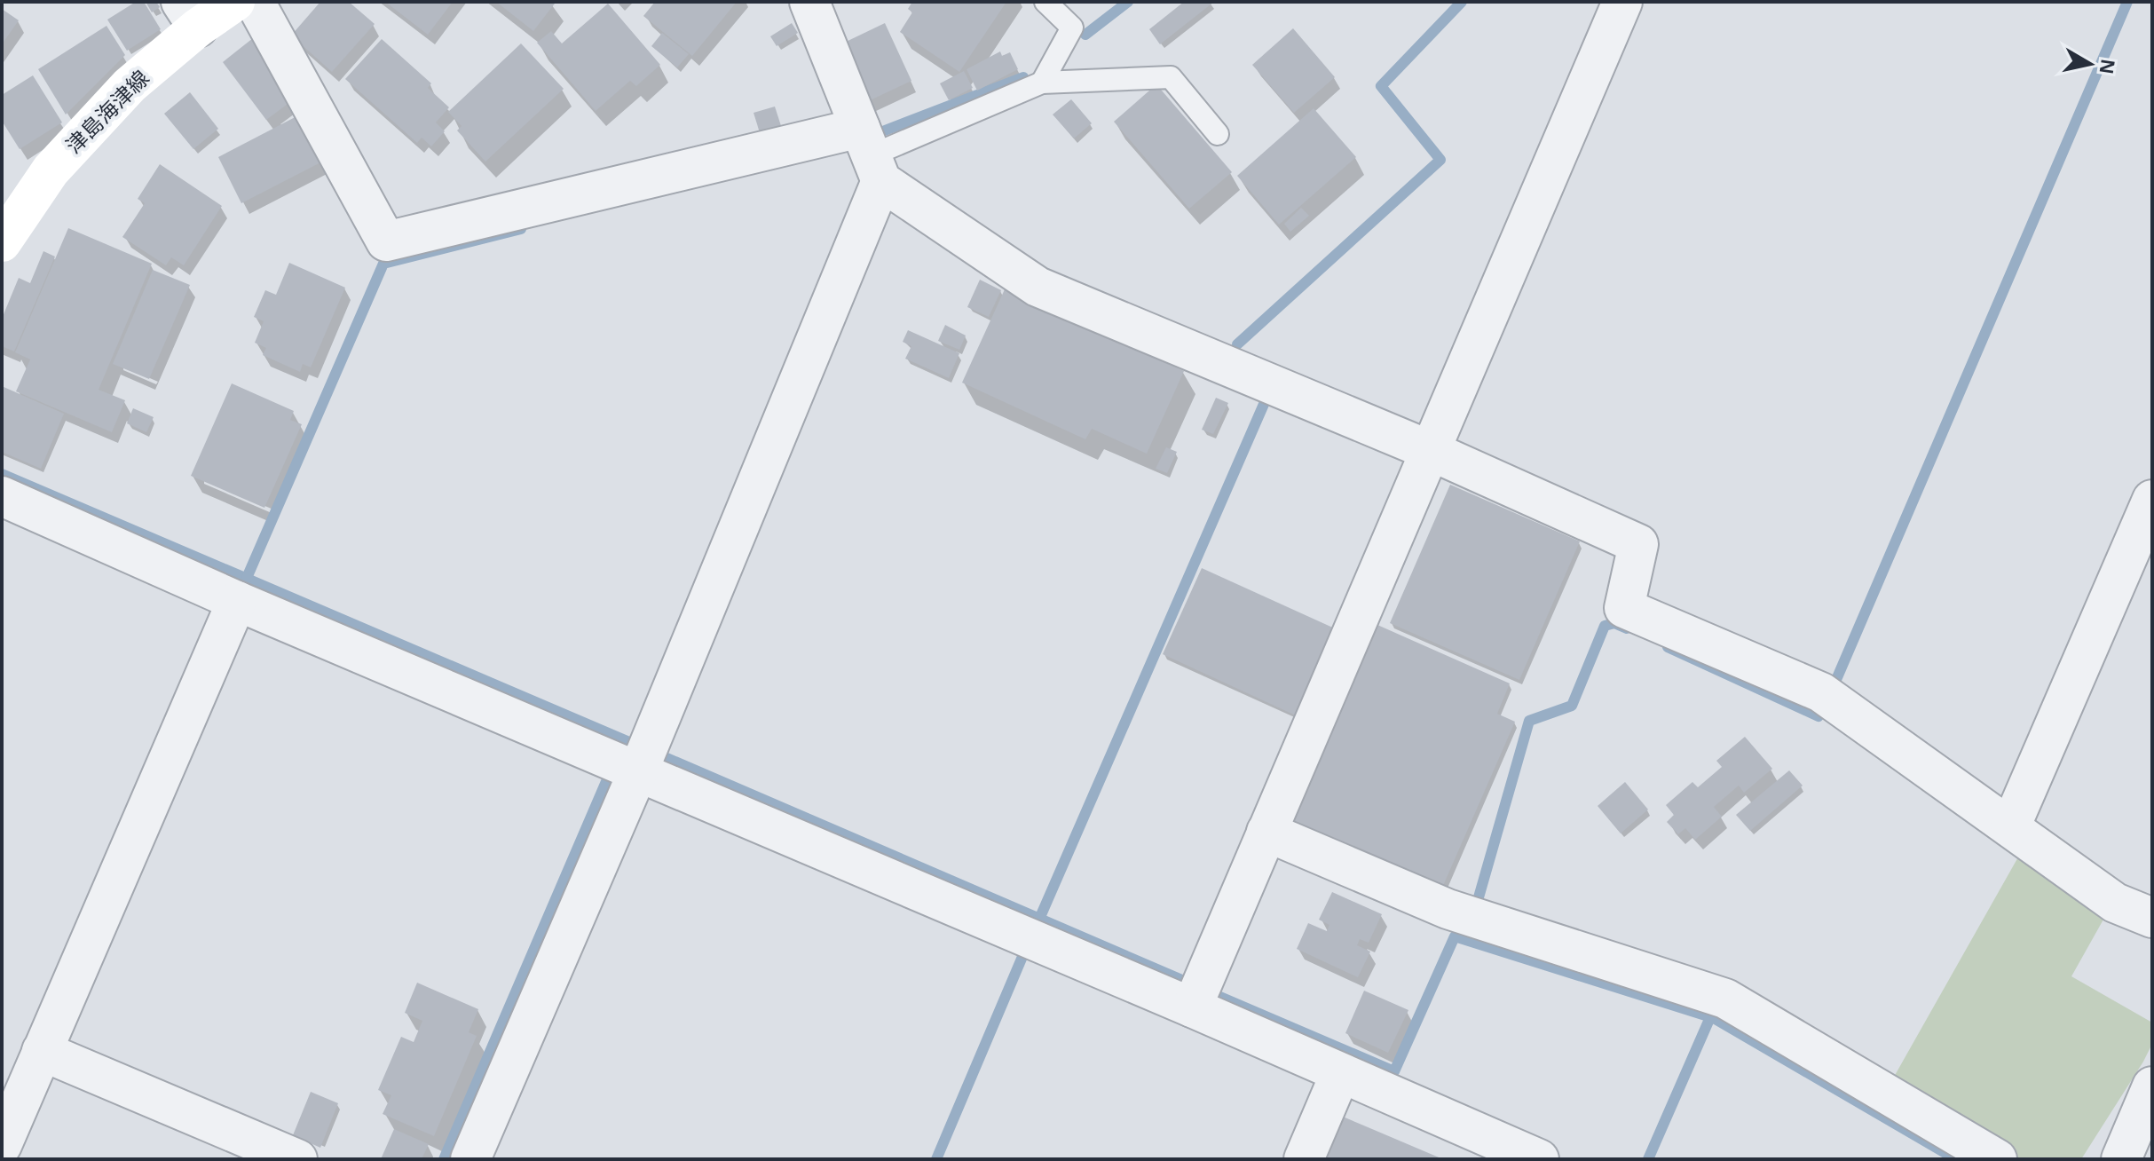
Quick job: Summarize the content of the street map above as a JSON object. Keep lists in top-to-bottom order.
{
  "streets": {
    "main road": ["津島海津線"]
  },
  "north": "right"
}
